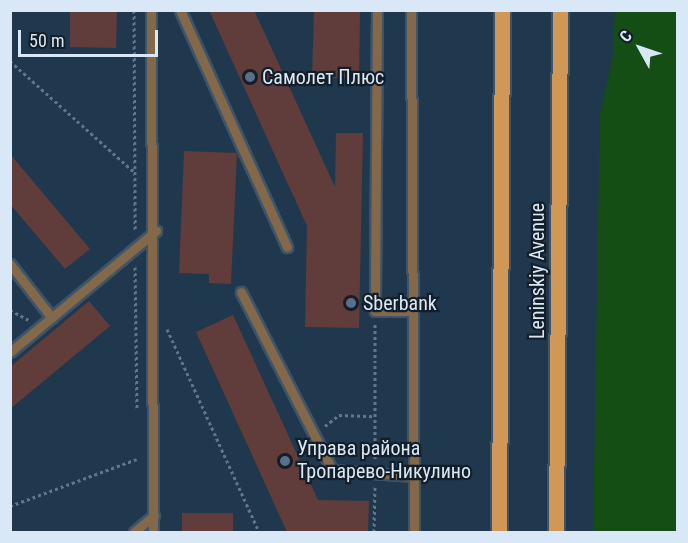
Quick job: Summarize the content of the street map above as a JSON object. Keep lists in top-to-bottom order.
{
  "streets": {
    "main road": ["Leninskiy Avenue"]
  },
  "places": ["Самолет Плюс", "Sberbank", "Управа района Тропарево-Никулино"],
  "scale_bar": "50 m",
  "north": "top left"
}
